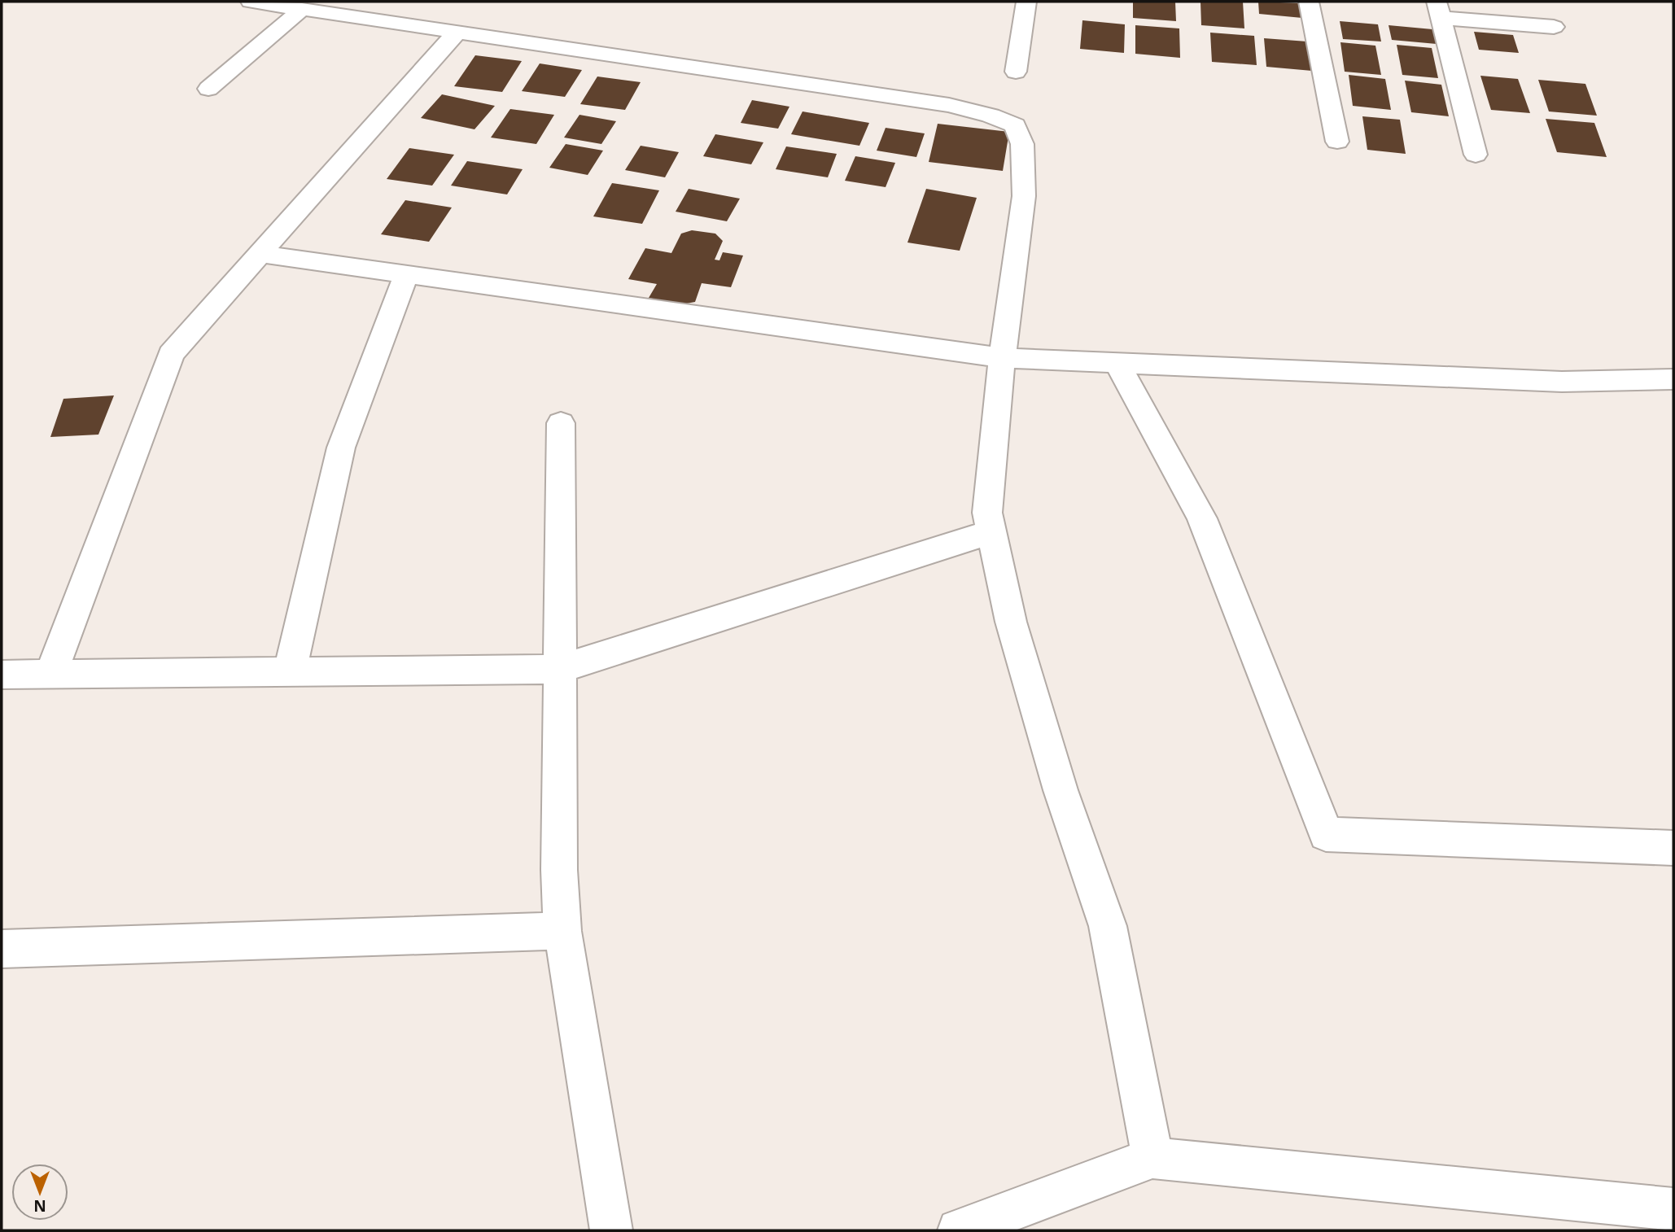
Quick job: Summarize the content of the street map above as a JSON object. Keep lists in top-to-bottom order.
{
  "north": "bottom"
}
